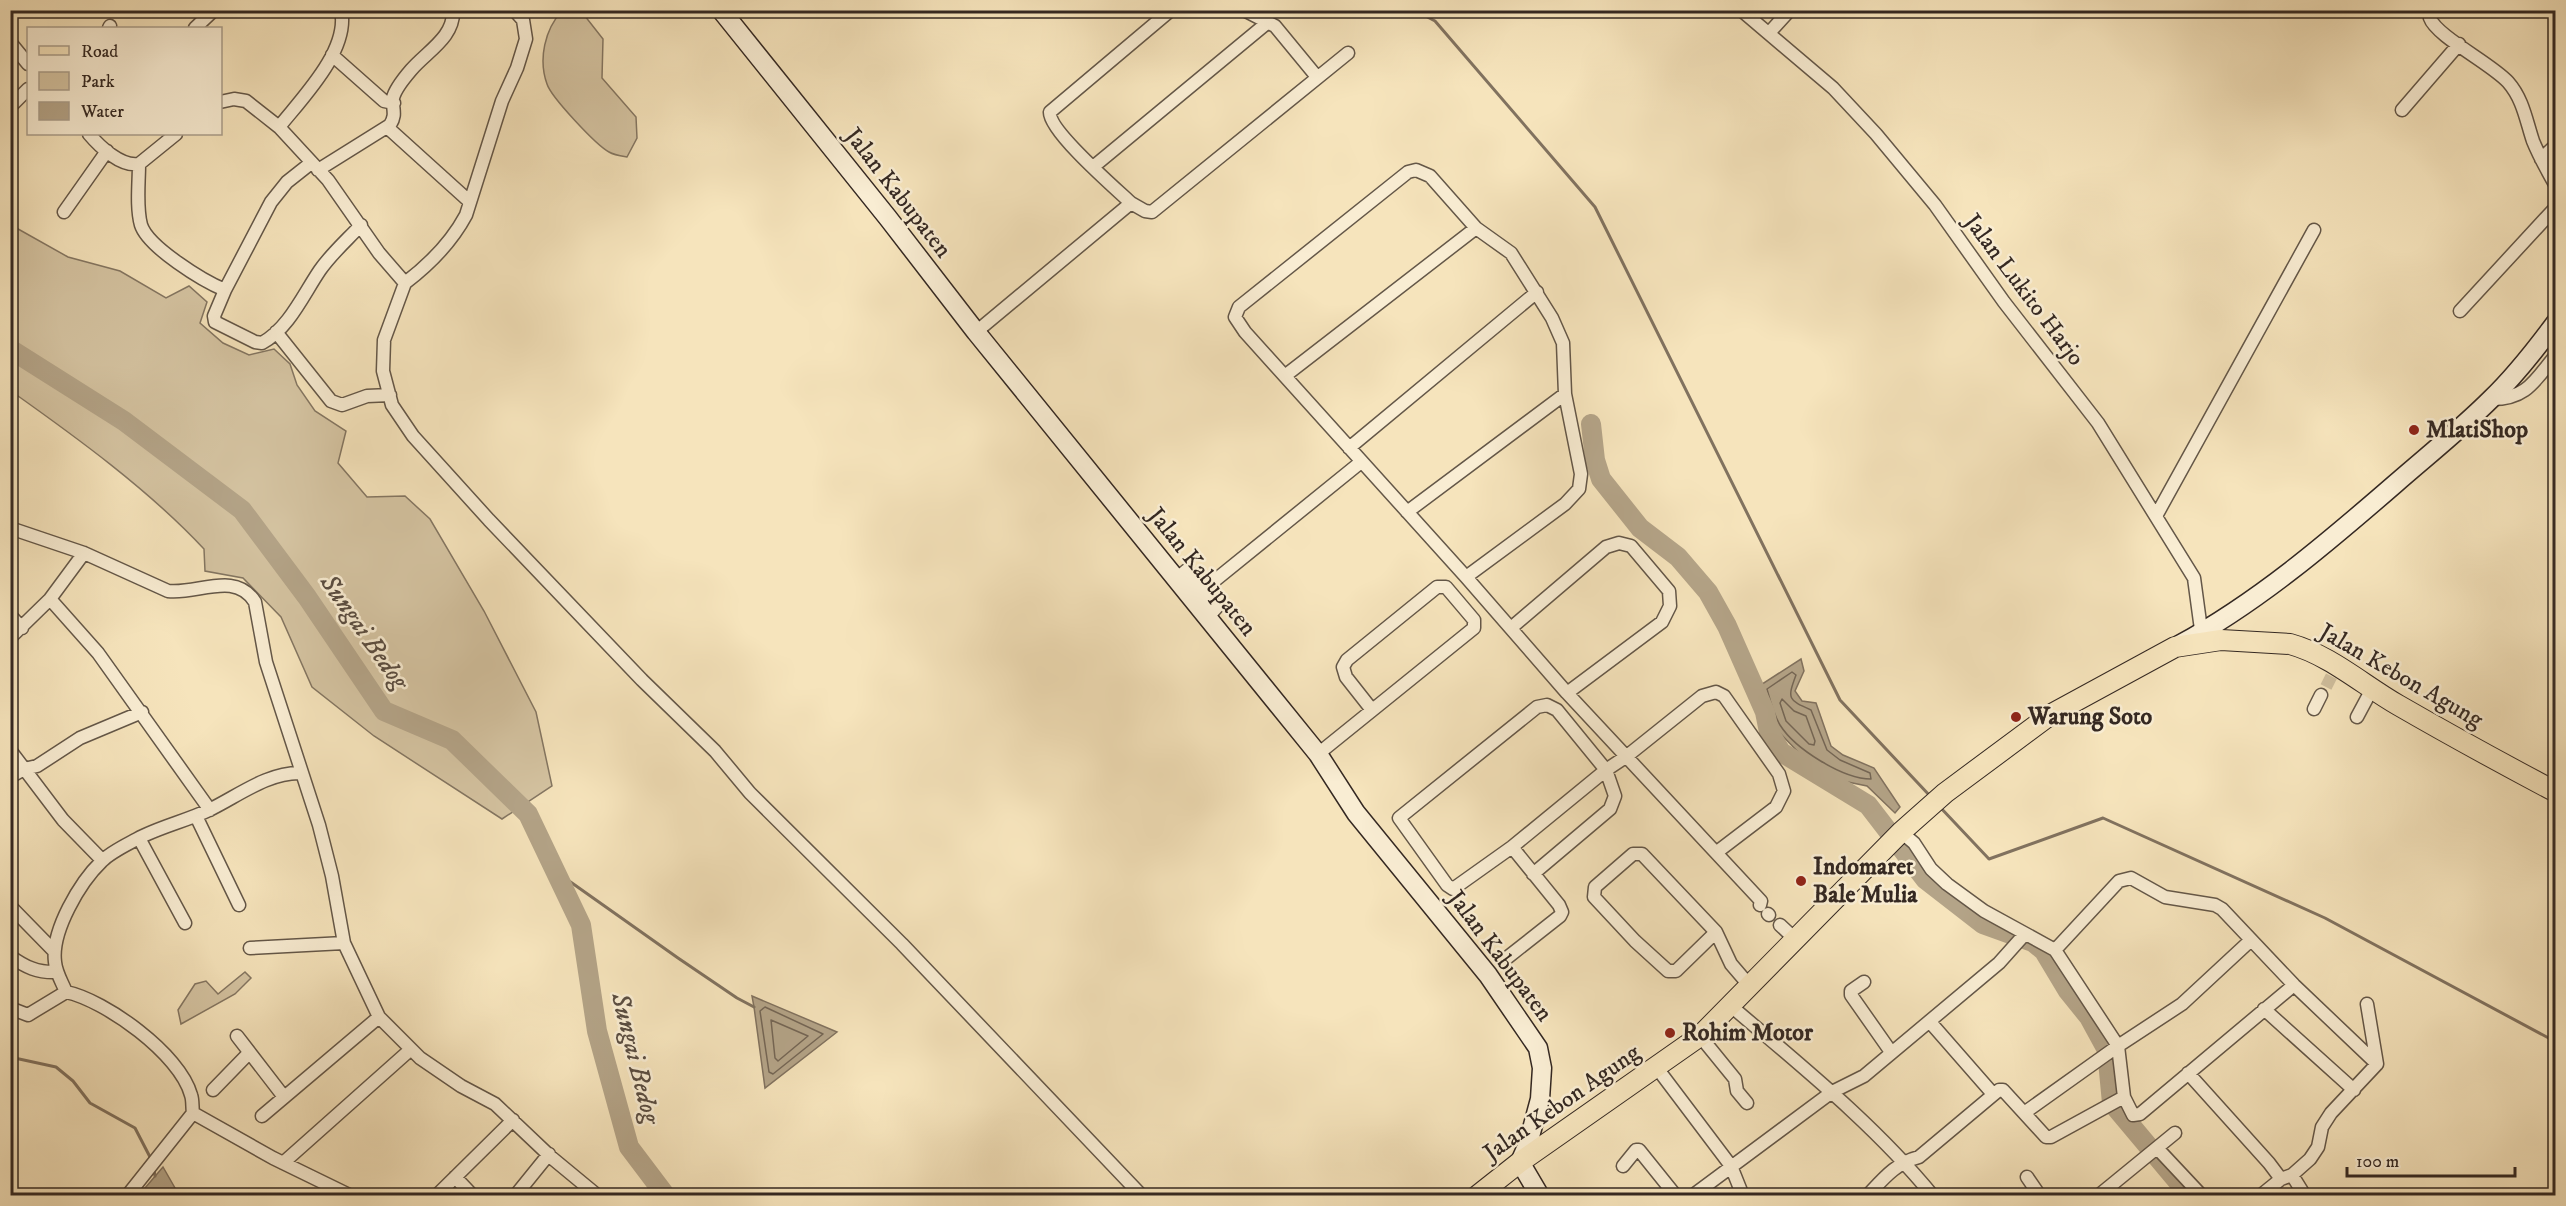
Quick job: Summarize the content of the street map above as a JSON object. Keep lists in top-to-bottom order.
{
  "streets": {
    "main road": ["Jalan Kabupaten", "Jalan Kebon Agung"],
    "street": ["Jalan Lukito Harjo"]
  },
  "crossings": [
    ["Jalan Kabupaten", "Jalan Kebon Agung"],
    ["Jalan Lukito Harjo", "Jalan Kebon Agung"]
  ],
  "water": ["Sungai Bedog"],
  "places": [
    "MlatiShop",
    "Warung Soto",
    "Indomaret Bale Mulia",
    "Rohim Motor"
  ],
  "legend": ["Road", "Park", "Water"],
  "scale_bar": "100 m"
}
